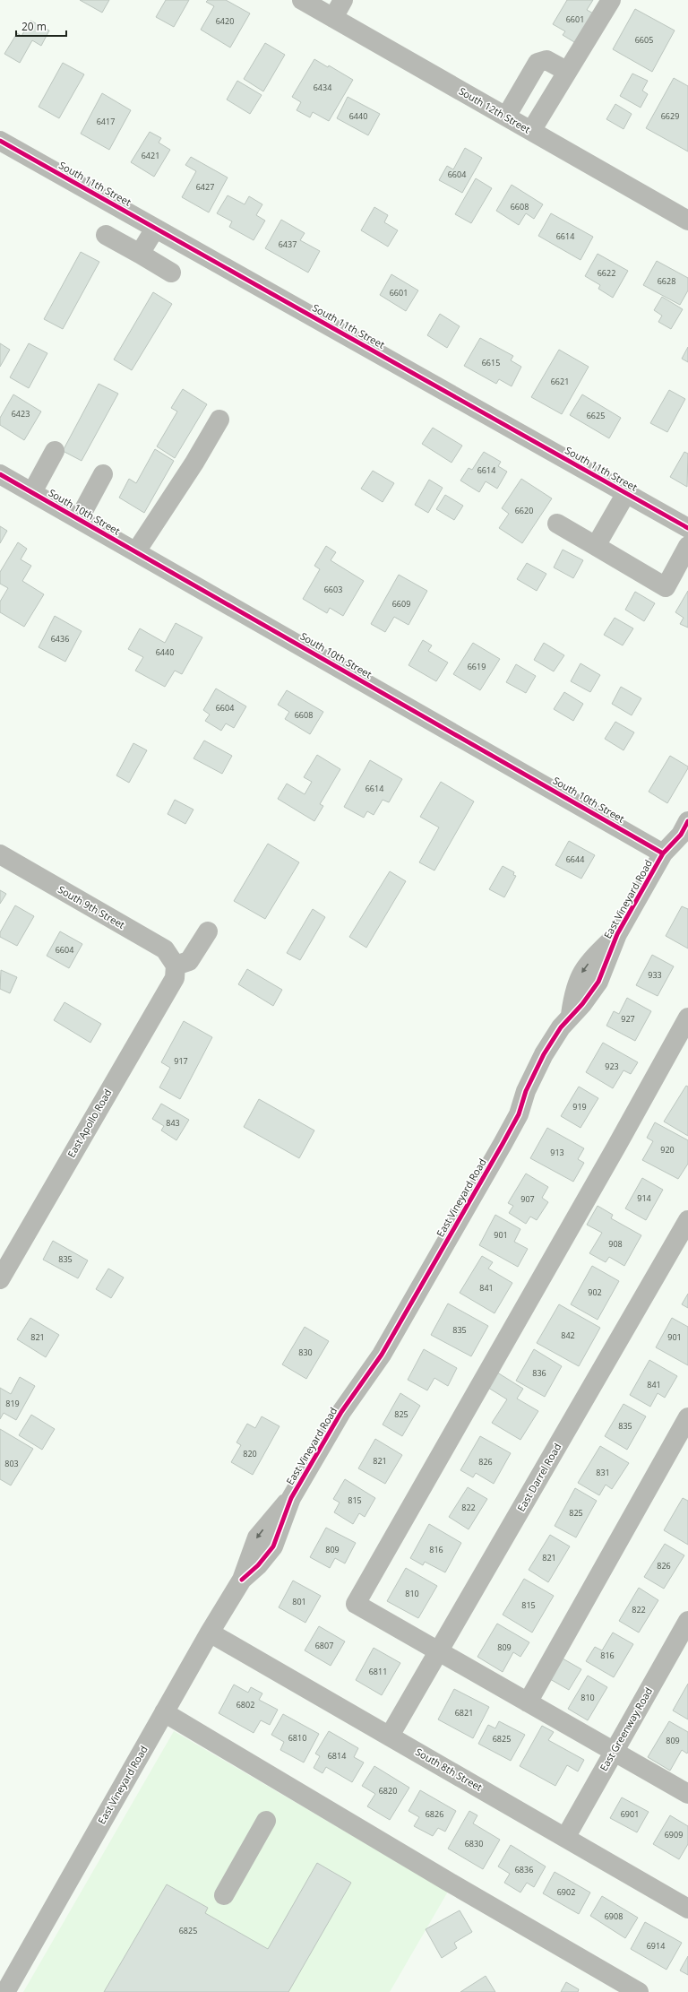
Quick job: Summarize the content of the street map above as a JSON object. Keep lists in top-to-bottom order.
{
  "streets": {
    "street": [
      "South 12th Street",
      "South 11th Street",
      "South 10th Street",
      "East Vineyard Road",
      "South 9th Street",
      "East Apollo Road",
      "East Darrel Road",
      "East Greenway Road",
      "South 8th Street"
    ]
  },
  "crossings": [
    ["South 10th Street", "East Vineyard Road"],
    ["East Vineyard Road", "South 8th Street"],
    ["South 9th Street", "East Apollo Road"],
    ["East Darrel Road", "South 8th Street"],
    ["East Greenway Road", "South 8th Street"]
  ],
  "house_numbers": [
    "6601",
    "6420",
    "6605",
    "6434",
    "6440",
    "6629",
    "6417",
    "6421",
    "6604",
    "6427",
    "6608",
    "6614",
    "6437",
    "6622",
    "6628",
    "6601",
    "6615",
    "6621",
    "6423",
    "6625",
    "6614",
    "6620",
    "6603",
    "6609",
    "6436",
    "6440",
    "6619",
    "6604",
    "6608",
    "6614",
    "6644",
    "6604",
    "933",
    "927",
    "917",
    "923",
    "919",
    "843",
    "920",
    "913",
    "914",
    "907",
    "901",
    "908",
    "835",
    "841",
    "902",
    "835",
    "842",
    "821",
    "901",
    "830",
    "836",
    "841",
    "819",
    "825",
    "835",
    "820",
    "821",
    "826",
    "803",
    "831",
    "815",
    "822",
    "825",
    "809",
    "816",
    "821",
    "826",
    "810",
    "801",
    "815",
    "822",
    "6807",
    "809",
    "816",
    "6811",
    "810",
    "6802",
    "6821",
    "6810",
    "6825",
    "809",
    "6814",
    "6820",
    "6826",
    "6901",
    "6909",
    "6830",
    "6836",
    "6902",
    "6908",
    "6825",
    "6914"
  ],
  "scale_bar": "20 m"
}
